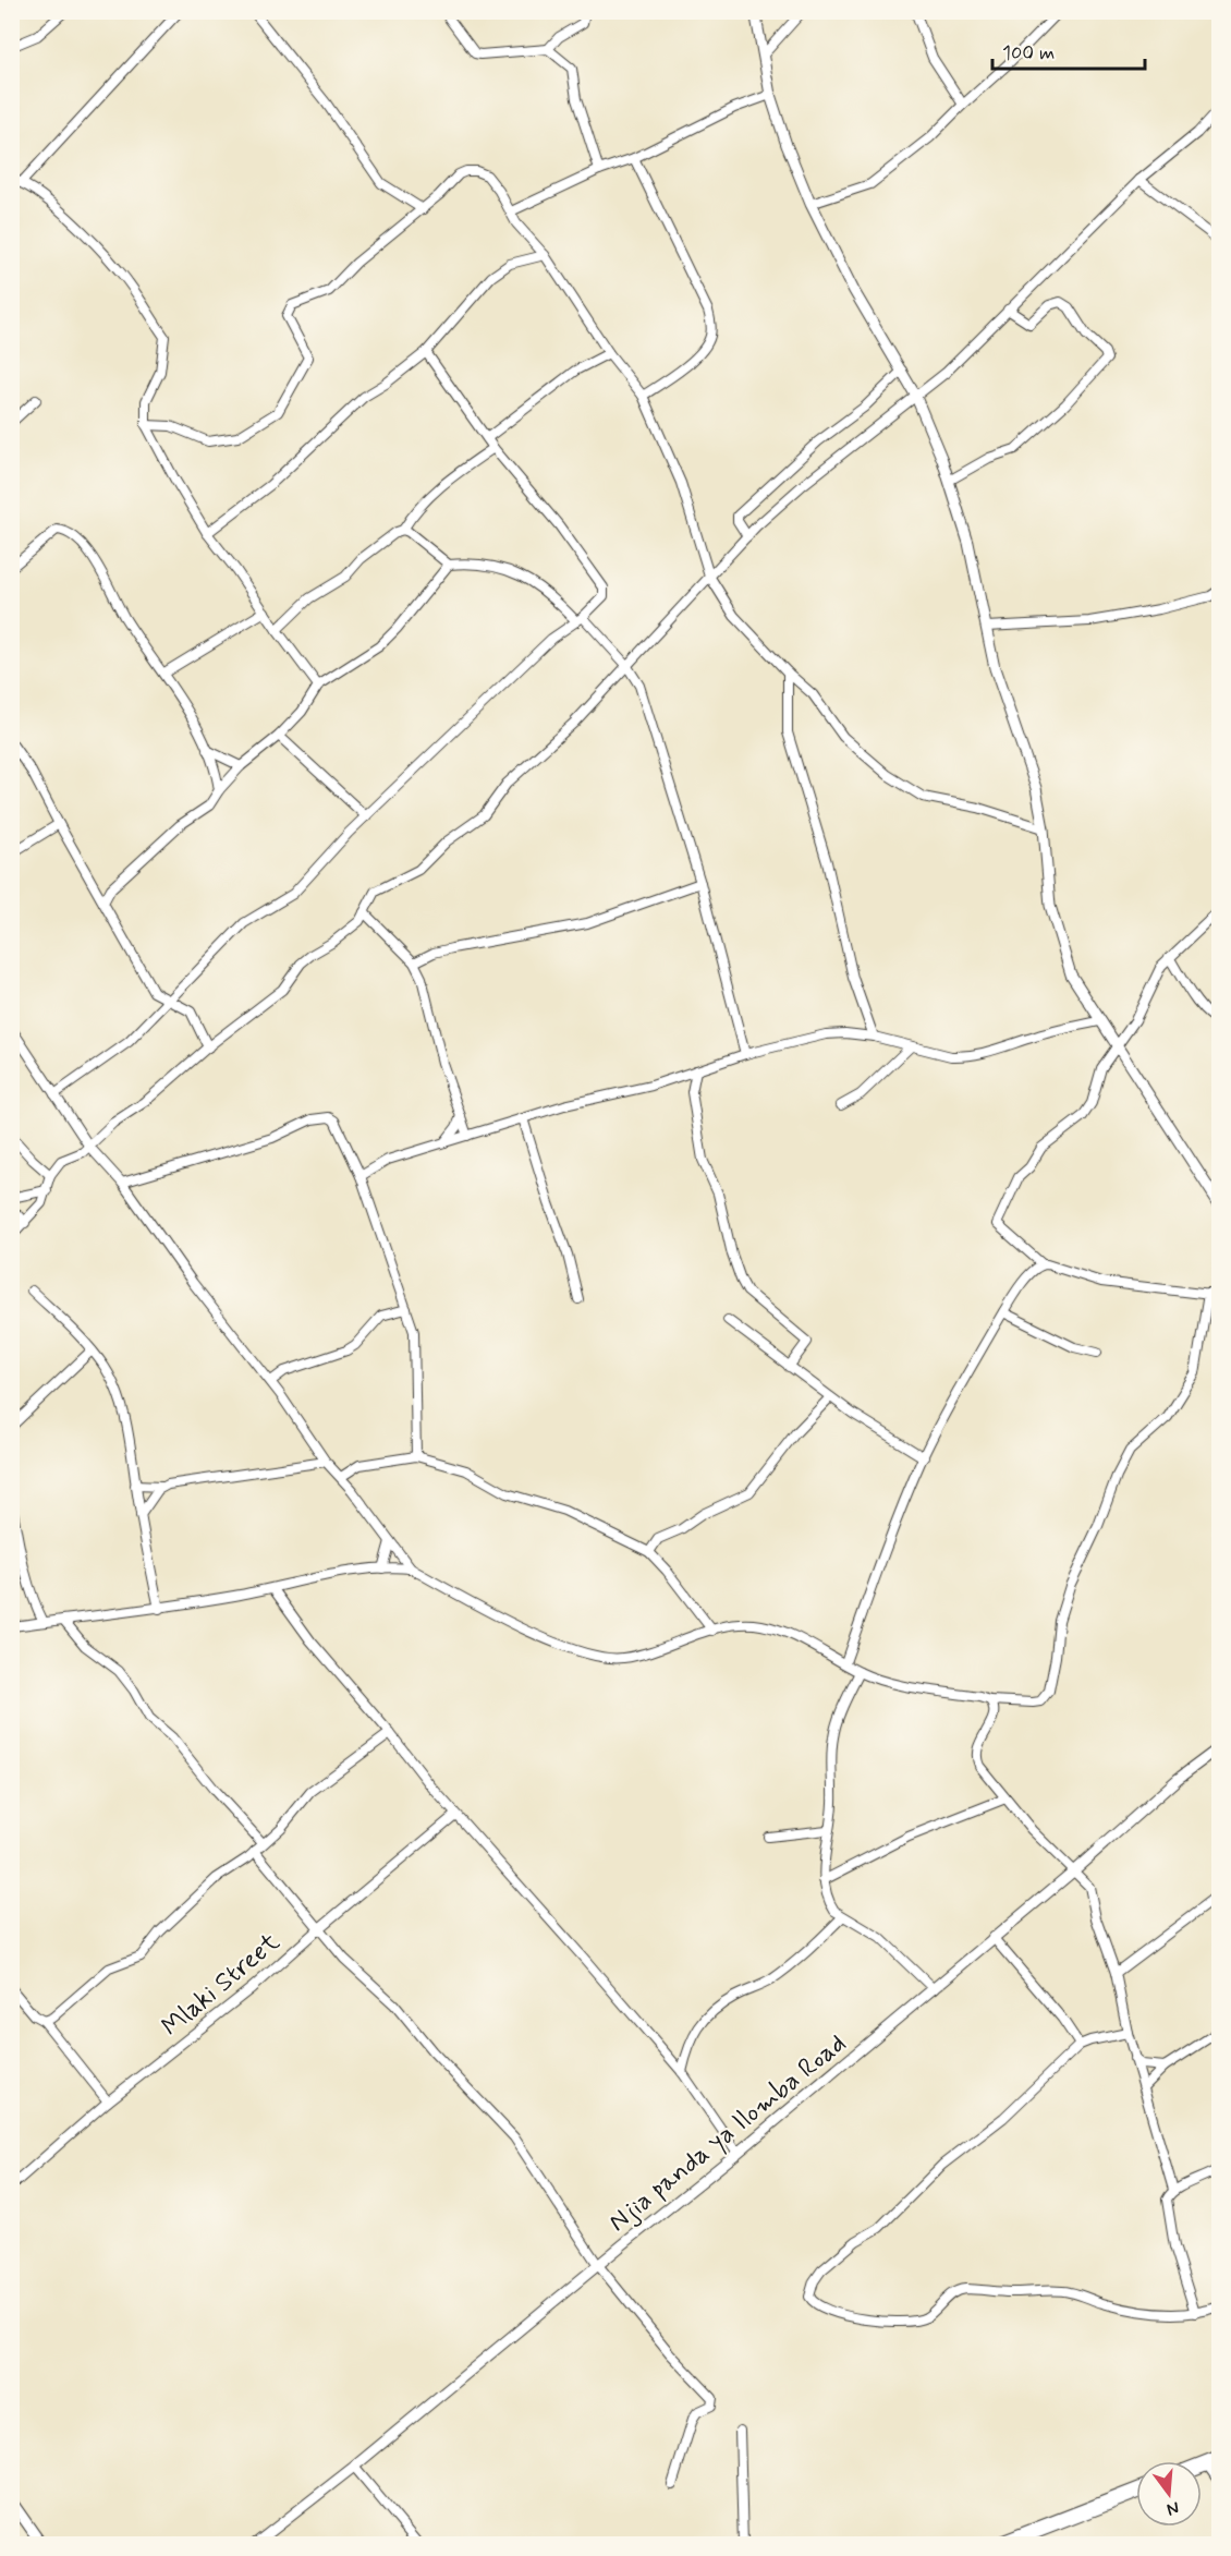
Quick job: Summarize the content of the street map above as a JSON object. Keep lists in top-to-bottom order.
{
  "streets": {
    "street": ["Mlaki Street", "Njia panda ya Ilomba Road"]
  },
  "scale_bar": "100 m",
  "north": "bottom"
}
